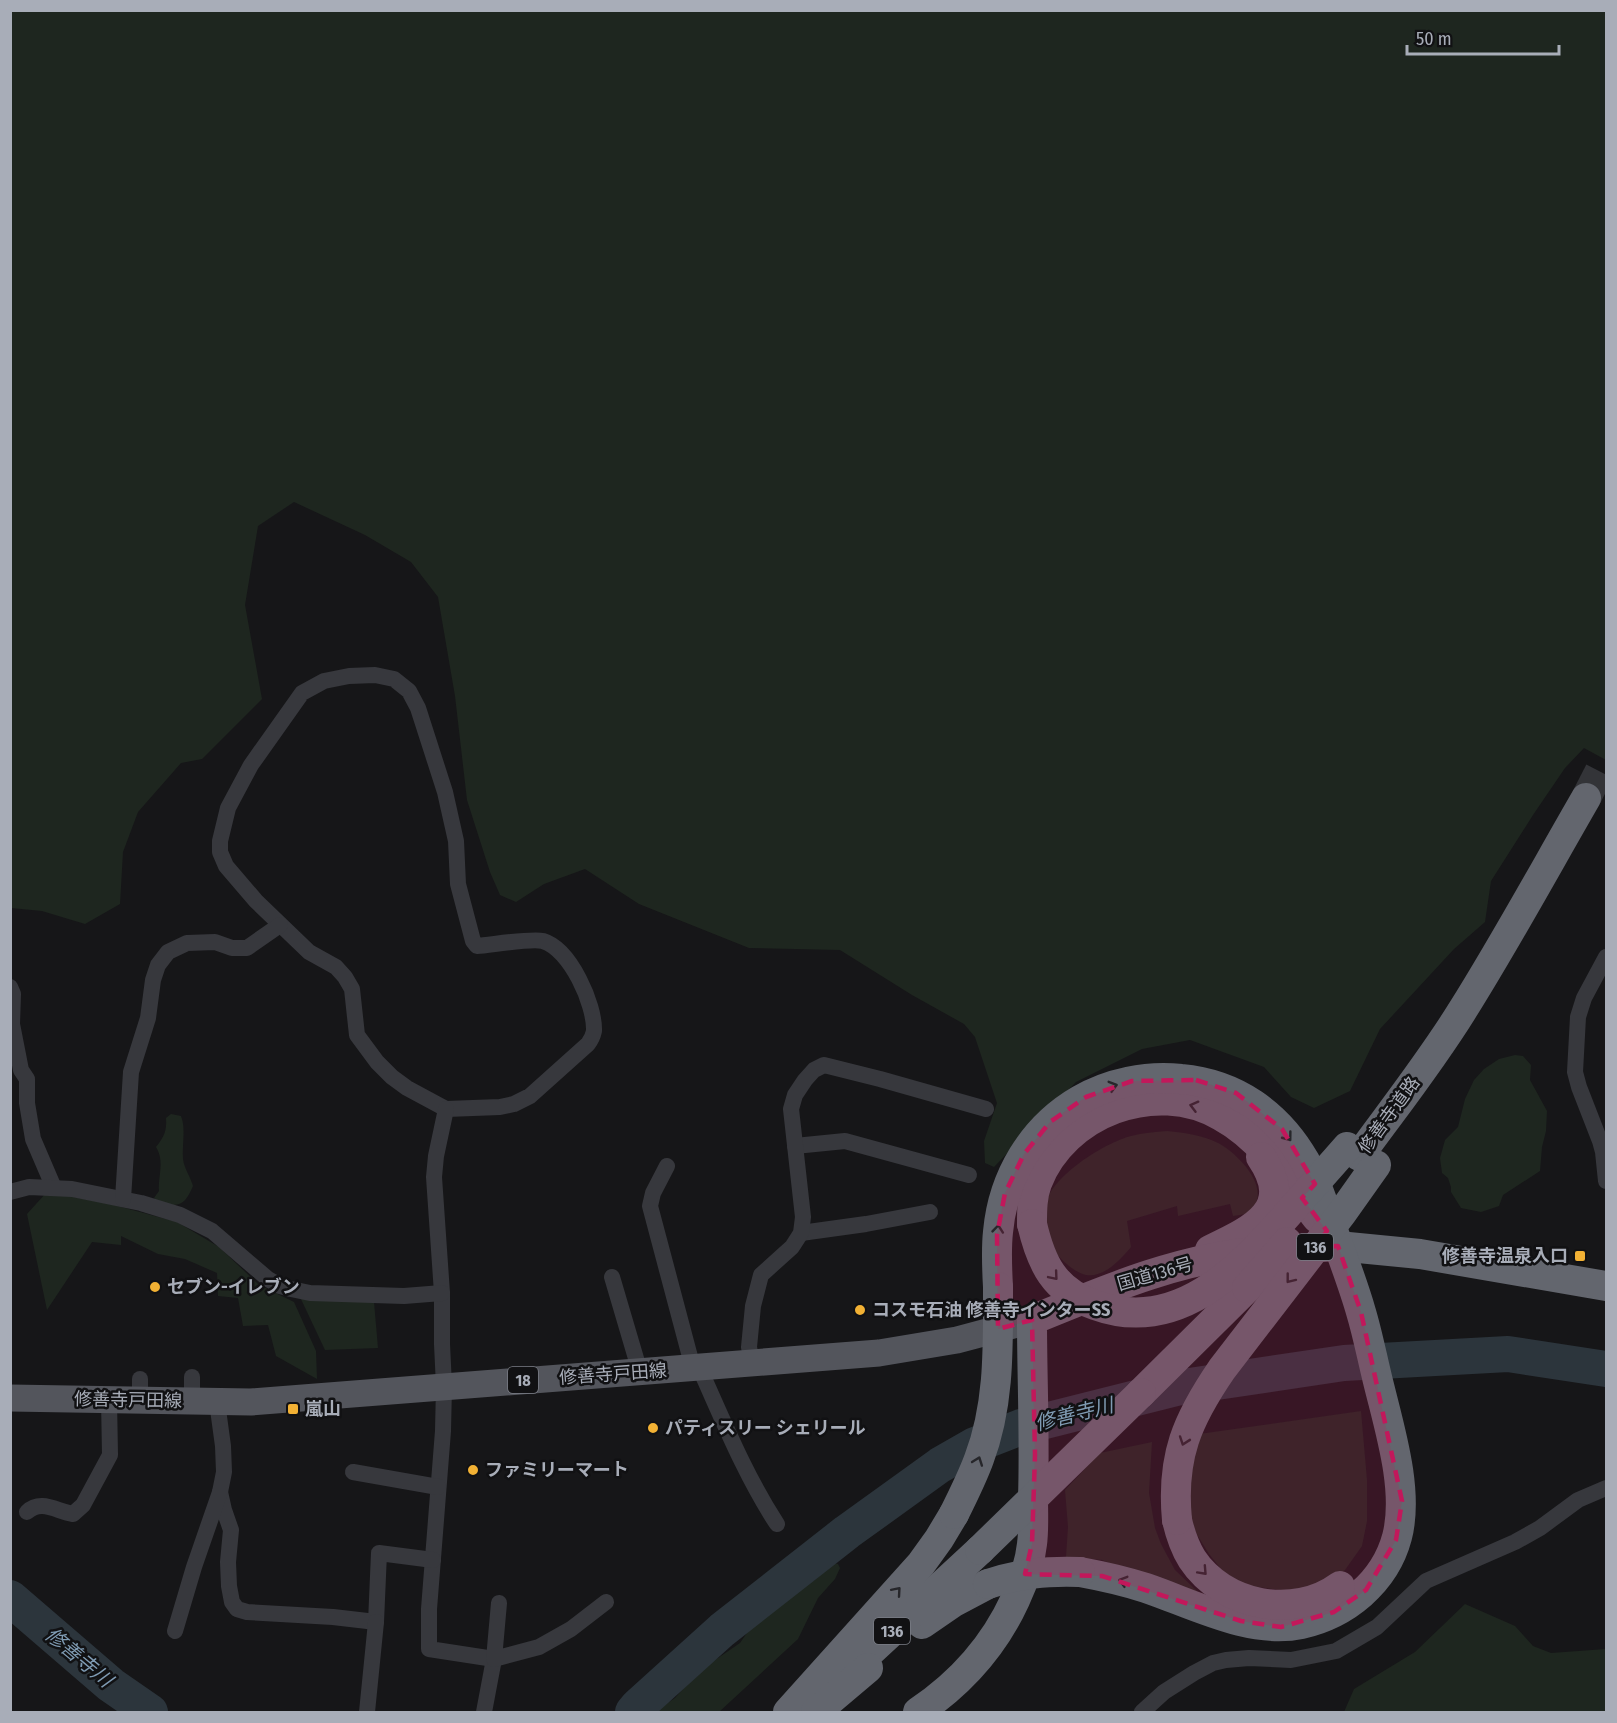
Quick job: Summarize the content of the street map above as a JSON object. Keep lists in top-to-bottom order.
{
  "streets": {
    "highway": ["修善寺道路", "136", "国道136号"],
    "main road": ["修善寺戸田線", "18"]
  },
  "crossings": [
    ["国道136号", "修善寺戸田線"]
  ],
  "water": ["修善寺川"],
  "places": {
    "transit": ["修善寺温泉入口", "嵐山"],
    "other": [
      "セブン-イレブン",
      "コスモ石油 修善寺インターSS",
      "パティスリー シェリール",
      "ファミリーマート"
    ]
  },
  "scale_bar": "50 m"
}
